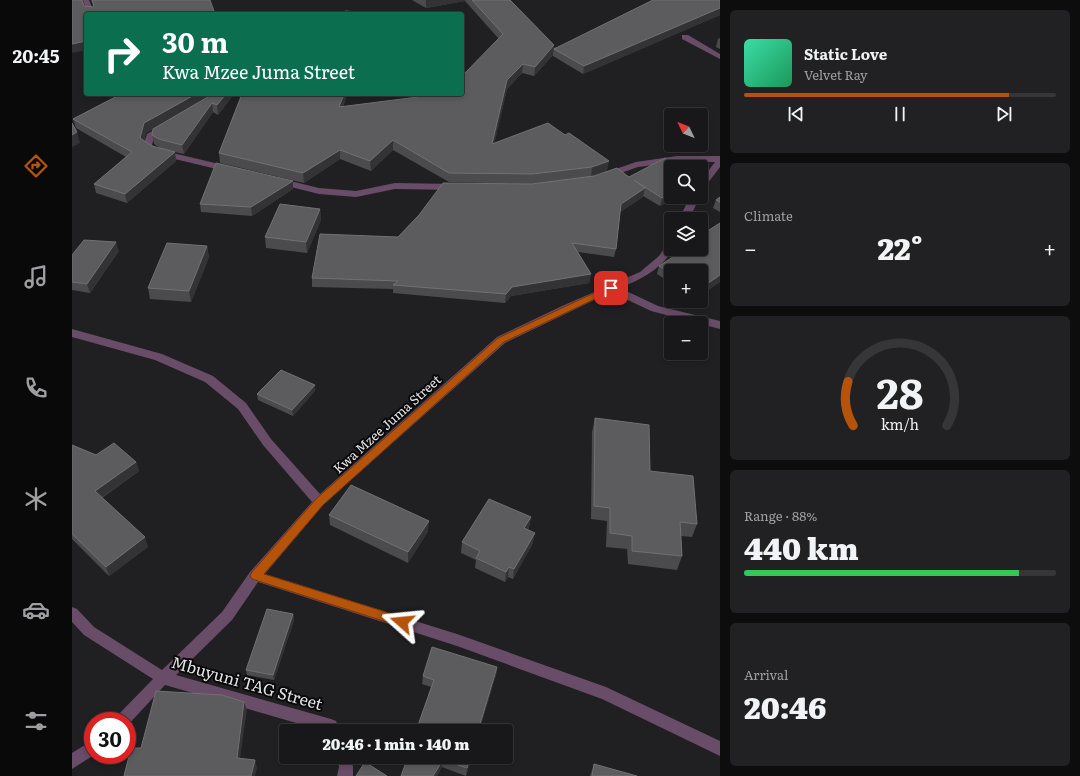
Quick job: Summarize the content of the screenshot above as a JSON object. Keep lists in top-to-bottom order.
{
  "streets": {
    "street": ["Kwa Mzee Juma Street", "Mbuyuni TAG Street"]
  },
  "crossings": [
    ["Kwa Mzee Juma Street", "Mbuyuni TAG Street"]
  ],
  "north": "top left",
  "page": {
    "tabs": "20:45",
    "turn": ["30 m", "Kwa Mzee Juma Street"],
    "song": ["Static Love", "Velvet Ray"],
    "map_buttons": ["+", "−"],
    "tile": [
      "Climate",
      ["Range · 88%", "440 km"],
      ["Arrival", "20:46"]
    ],
    "heat": ["−", "22°", "+"],
    "limit": "30",
    "trip": "20:46 · 1 min · 140 m",
    "gauge": ["28", "km/h"]
  }
}
